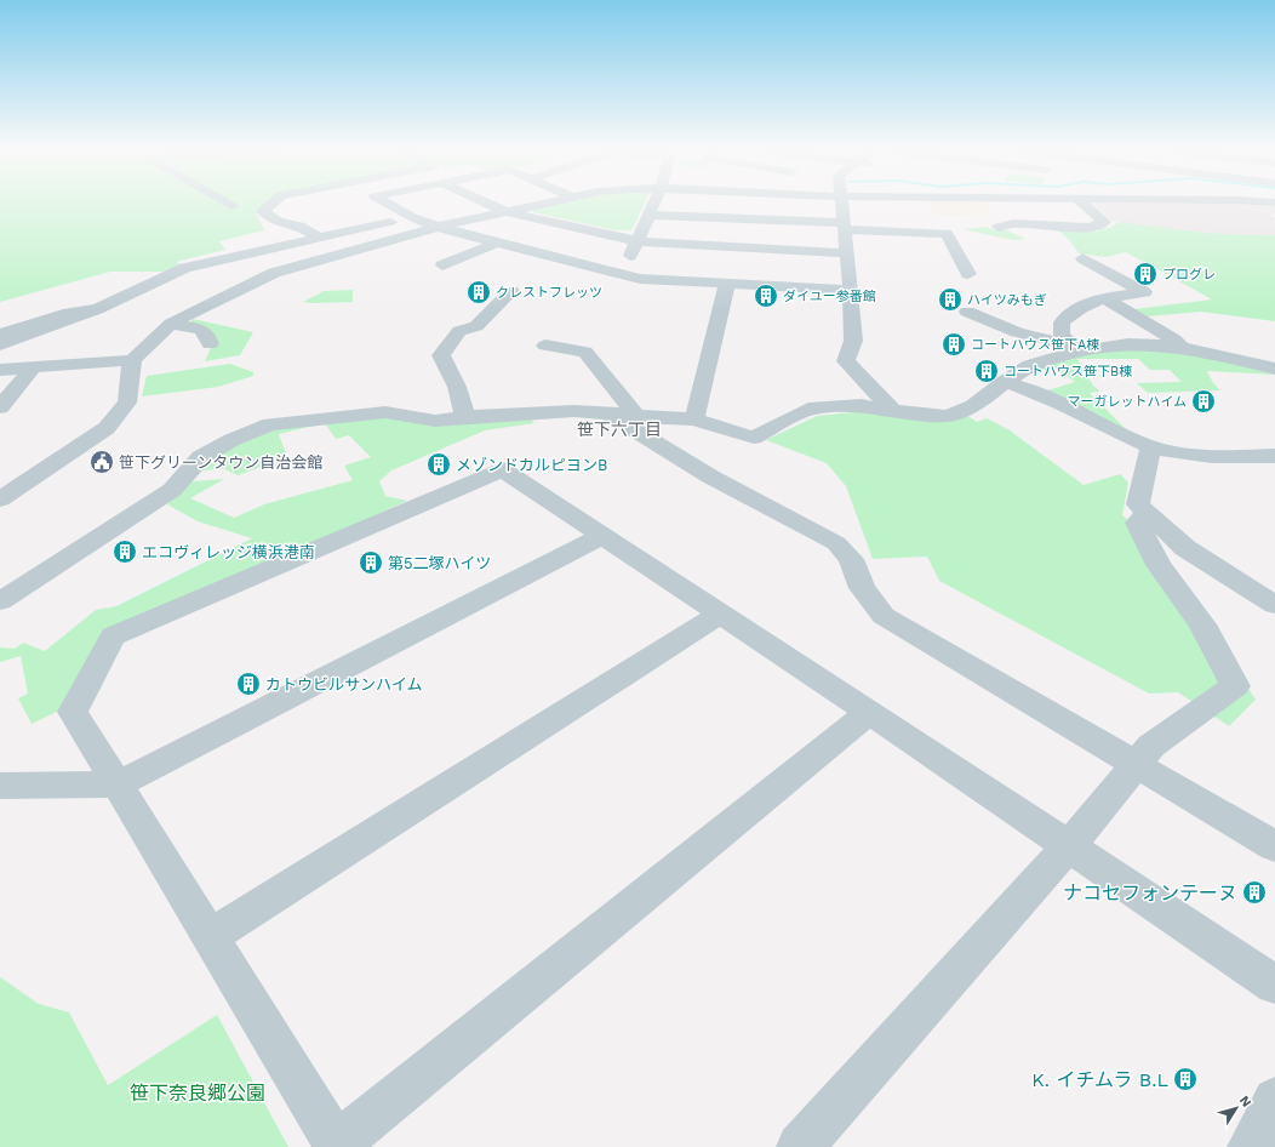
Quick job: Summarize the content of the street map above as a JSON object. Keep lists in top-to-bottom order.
{
  "districts": ["笹下六丁目"],
  "parks": ["笹下奈良郷公園"],
  "places": {
    "building": [
      "プログレ",
      "クレストフレッツ",
      "ダイユー参番館",
      "ハイツみもぎ",
      "コートハウス笹下A棟",
      "コートハウス笹下B棟",
      "マーガレットハイム",
      "メゾンドカルピヨンB",
      "エコヴィレッジ横浜港南",
      "第5二塚ハイツ",
      "カトウビルサンハイム",
      "ナコセフォンテーヌ",
      "K. イチムラ B.L"
    ],
    "public building": ["笹下グリーンタウン自治会館"]
  },
  "north": "top right"
}
